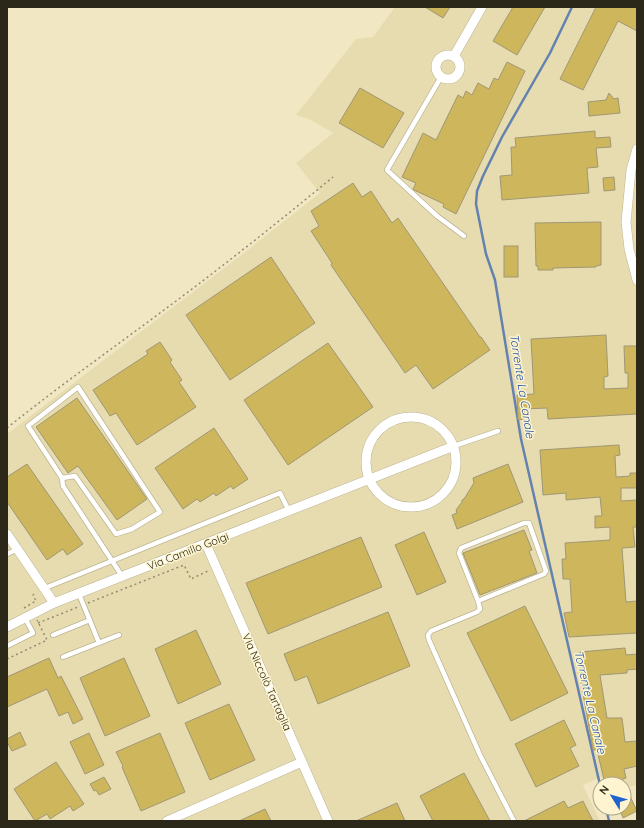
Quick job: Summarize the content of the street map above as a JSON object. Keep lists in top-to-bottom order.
{
  "streets": {
    "street": ["Via Camillo Golgi", "Via Niccolò Tartaglia"]
  },
  "crossings": [
    ["Via Camillo Golgi", "Via Niccolò Tartaglia"]
  ],
  "water": ["Torrente La Canale"],
  "north": "top left"
}
